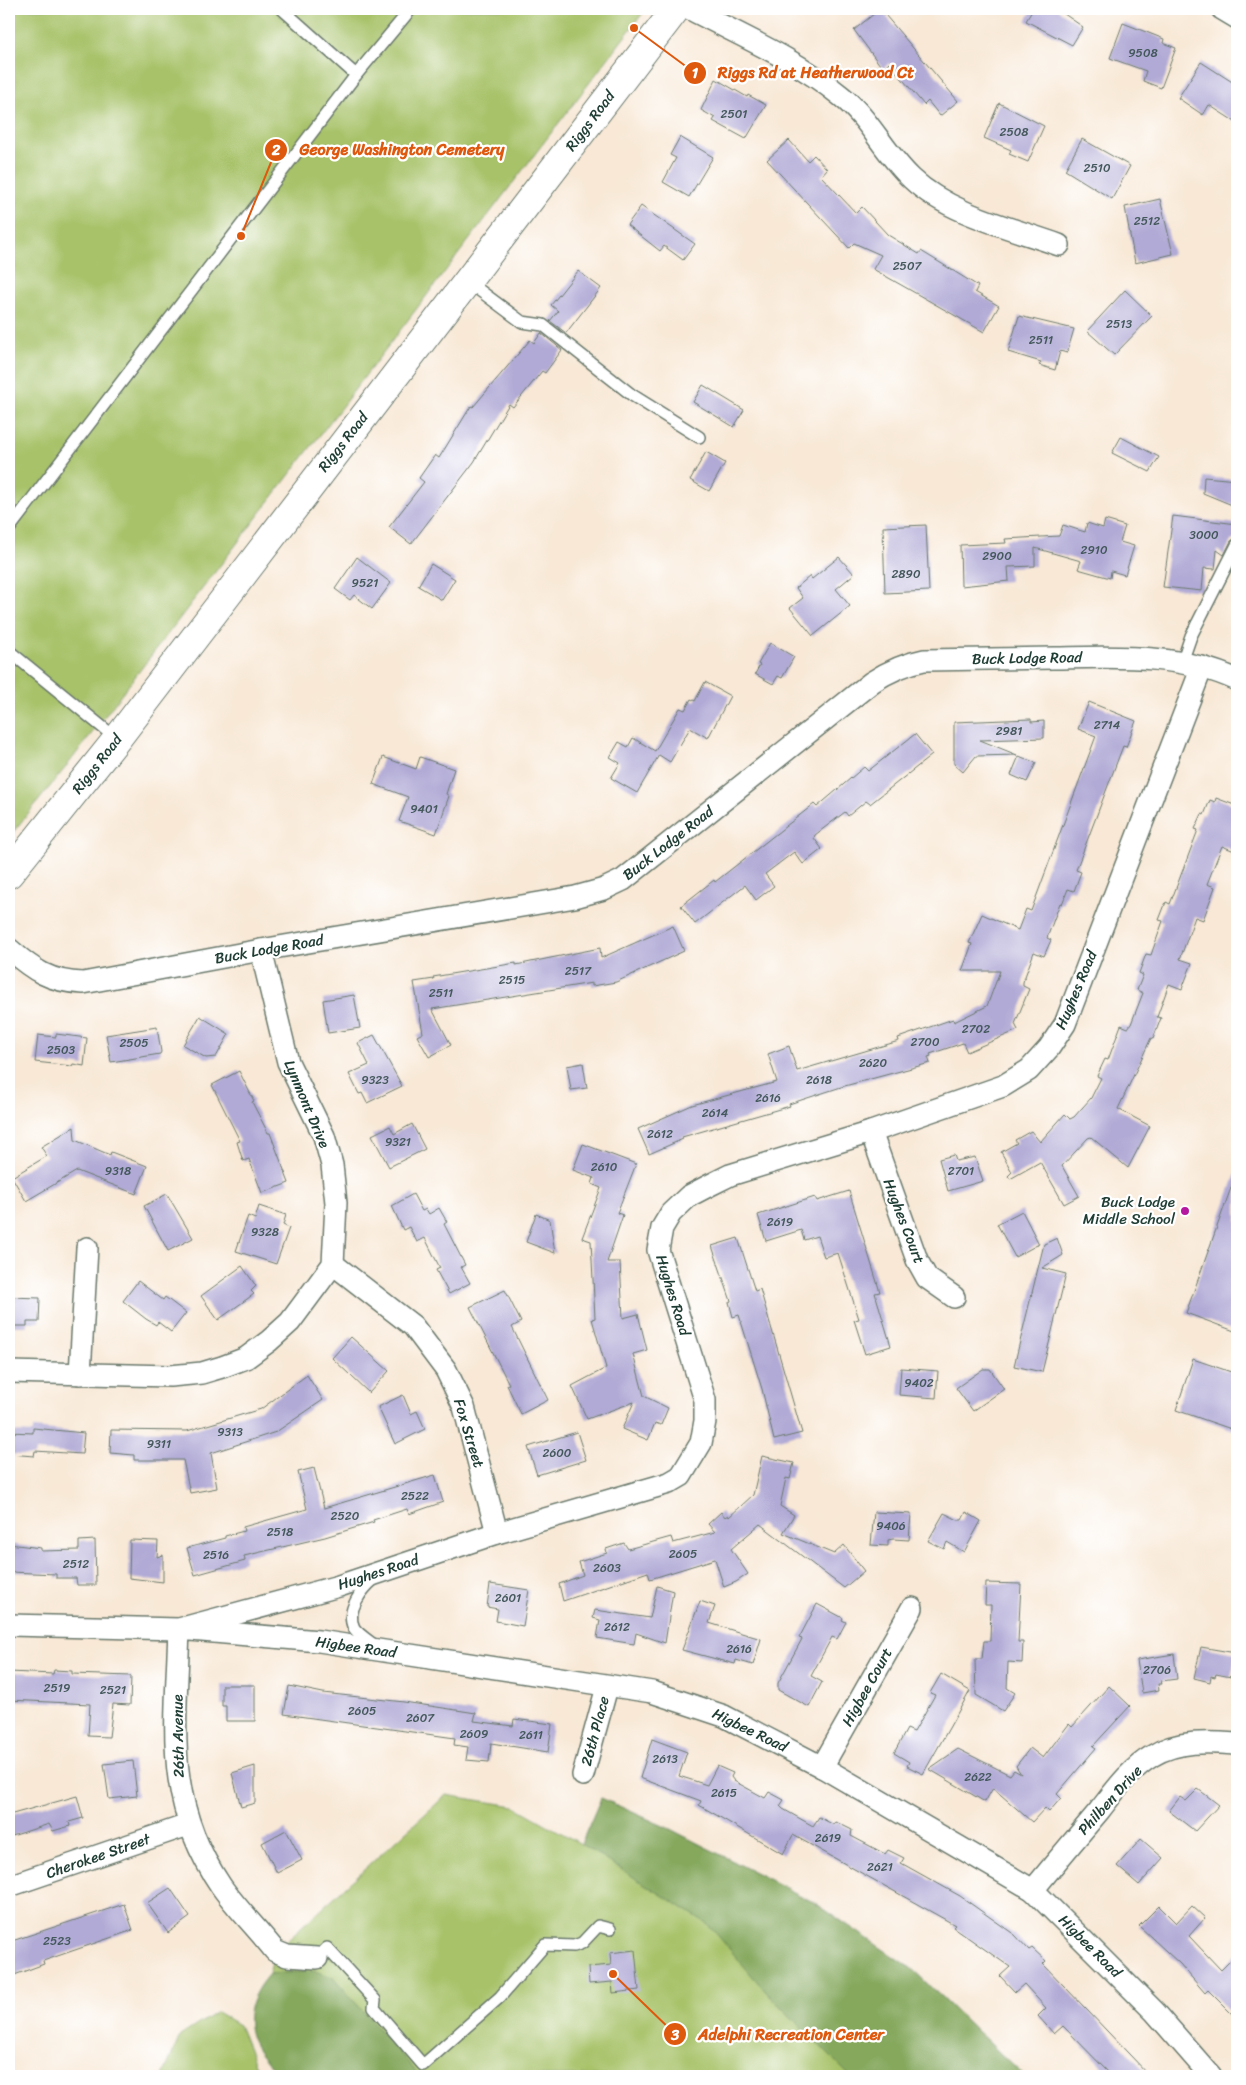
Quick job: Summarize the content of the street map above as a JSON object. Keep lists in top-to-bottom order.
{
  "streets": {
    "main road": ["Riggs Road"],
    "street": [
      "Buck Lodge Road",
      "Hughes Road",
      "Lynmont Drive",
      "Hughes Court",
      "Fox Street",
      "Higbee Road",
      "Higbee Court",
      "26th Place",
      "26th Avenue",
      "Philben Drive",
      "Cherokee Street"
    ]
  },
  "crossings": [
    ["Buck Lodge Road", "Hughes Road"],
    ["Buck Lodge Road", "Lynmont Drive"],
    ["Hughes Road", "Hughes Court"],
    ["Hughes Road", "Fox Street"],
    ["Hughes Road", "Higbee Road"],
    ["Hughes Road", "26th Avenue"],
    ["Lynmont Drive", "Fox Street"],
    ["Higbee Road", "Higbee Court"],
    ["Higbee Road", "26th Place"],
    ["Higbee Road", "26th Avenue"],
    ["Higbee Road", "Philben Drive"],
    ["26th Avenue", "Cherokee Street"]
  ],
  "places": [
    "Riggs Rd at Heatherwood Ct",
    "George Washington Cemetery",
    "Buck Lodge Middle School",
    "Adelphi Recreation Center"
  ],
  "house_numbers": [
    "9508",
    "2501",
    "2508",
    "2510",
    "2512",
    "2507",
    "2513",
    "2511",
    "3000",
    "2910",
    "2900",
    "2890",
    "9521",
    "2714",
    "2981",
    "9401",
    "2517",
    "2515",
    "2511",
    "2702",
    "2700",
    "2505",
    "2503",
    "2620",
    "9323",
    "2618",
    "2616",
    "2614",
    "2612",
    "9321",
    "2610",
    "9318",
    "2701",
    "2619",
    "9328",
    "9402",
    "9313",
    "9311",
    "2600",
    "2522",
    "2520",
    "9406",
    "2518",
    "2605",
    "2516",
    "2512",
    "2603",
    "2601",
    "2612",
    "2616",
    "2706",
    "2519",
    "2521",
    "2605",
    "2607",
    "2609",
    "2611",
    "2613",
    "2622",
    "2615",
    "2619",
    "2621",
    "2523"
  ]
}
